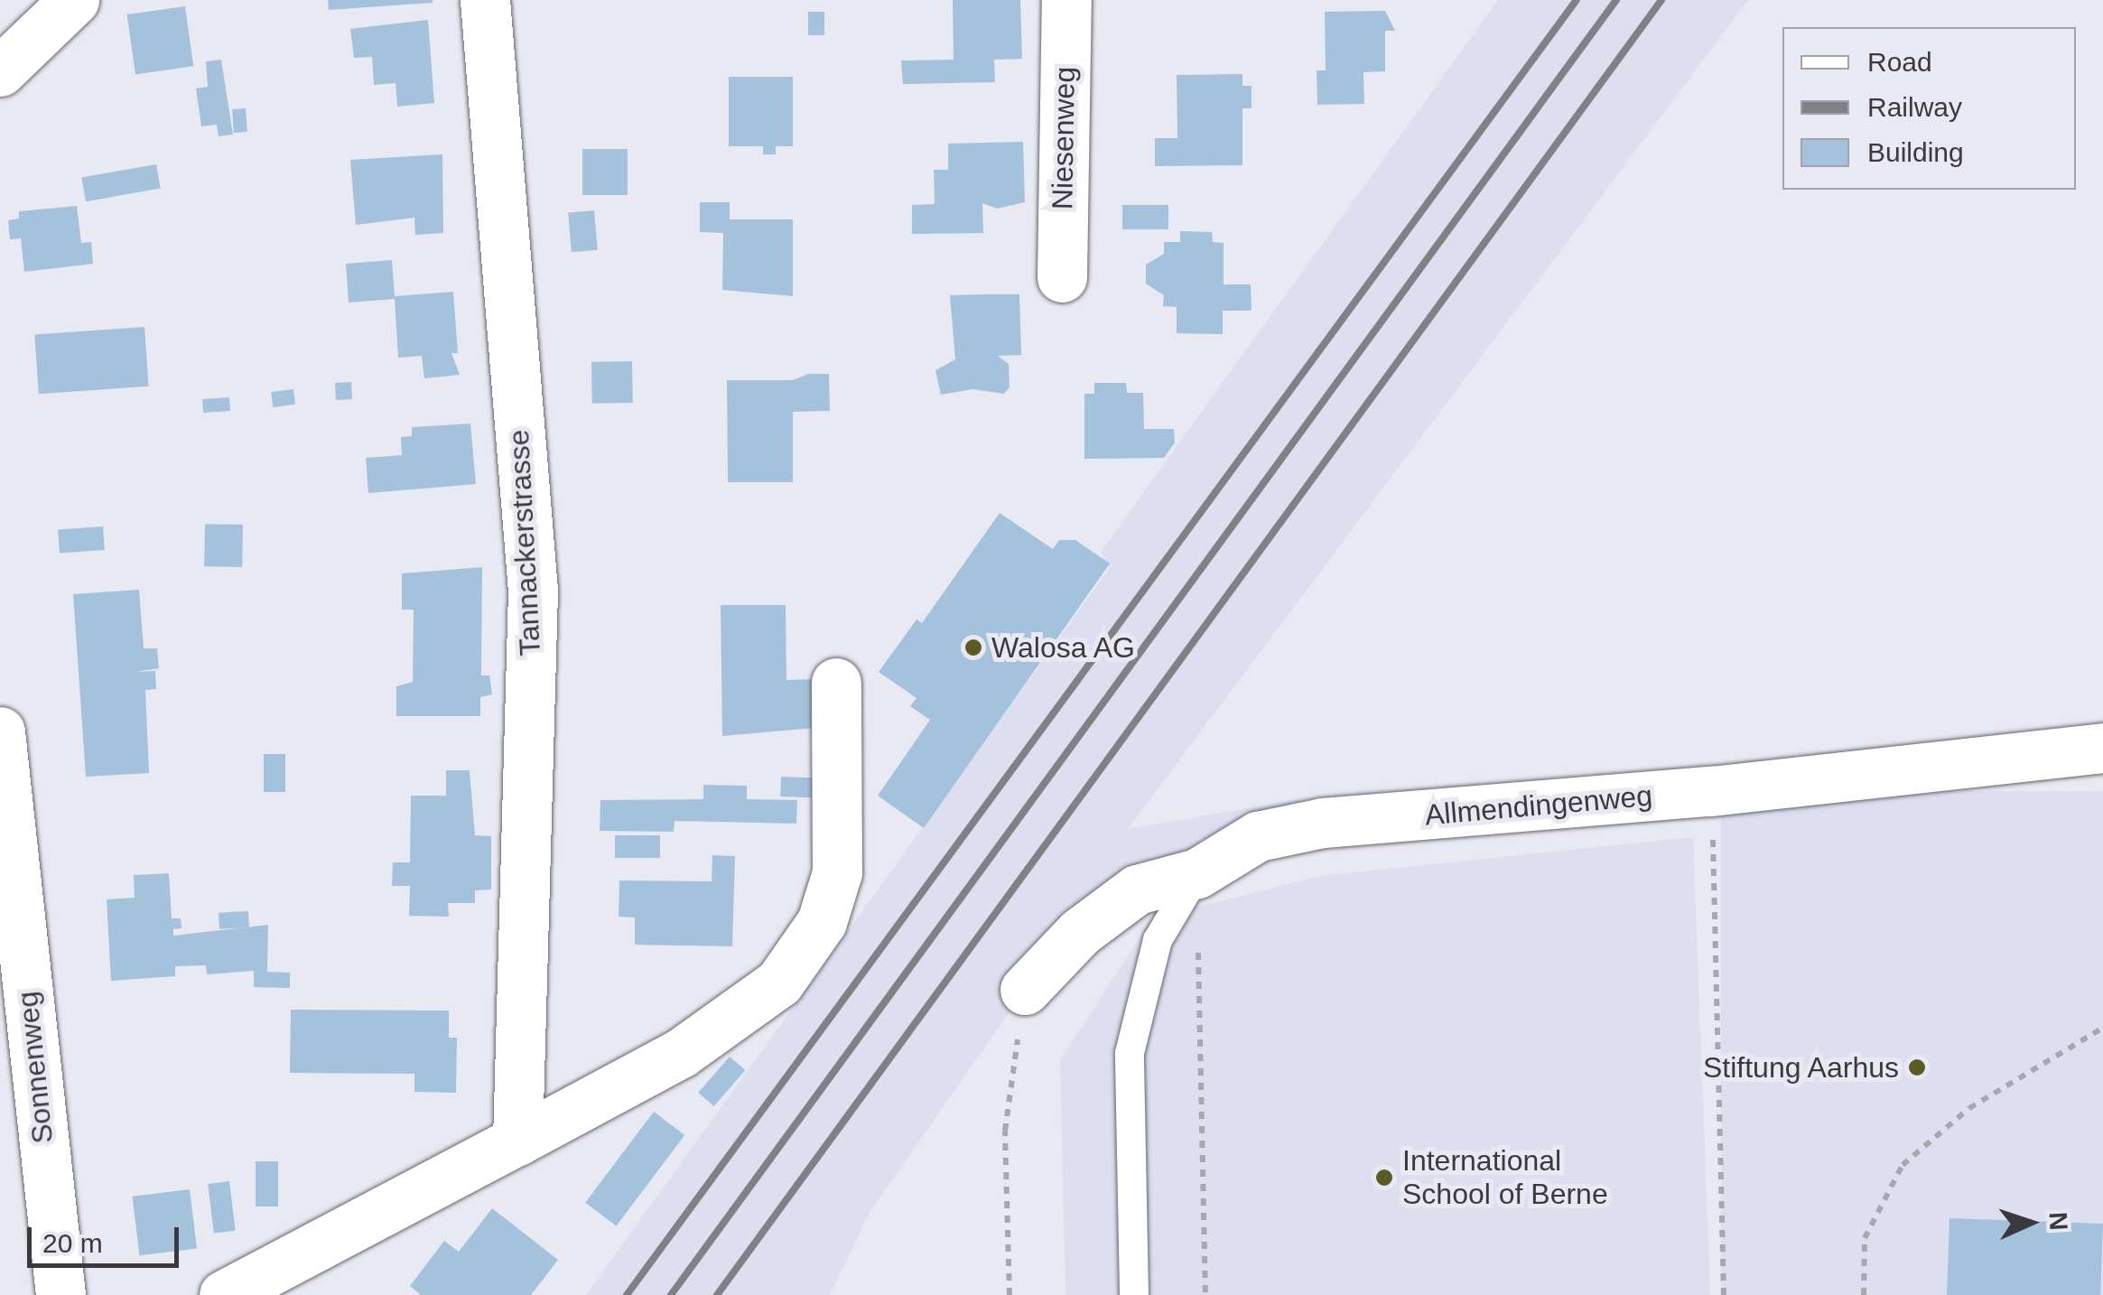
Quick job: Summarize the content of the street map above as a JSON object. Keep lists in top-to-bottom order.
{
  "streets": {
    "street": [
      "Niesenweg",
      "Tannackerstrasse",
      "Allmendingenweg",
      "Sonnenweg"
    ]
  },
  "places": ["Walosa AG", "Stiftung Aarhus", "International School of Berne"],
  "legend": ["Road", "Railway", "Building"],
  "scale_bar": "20 m",
  "north": "right"
}
